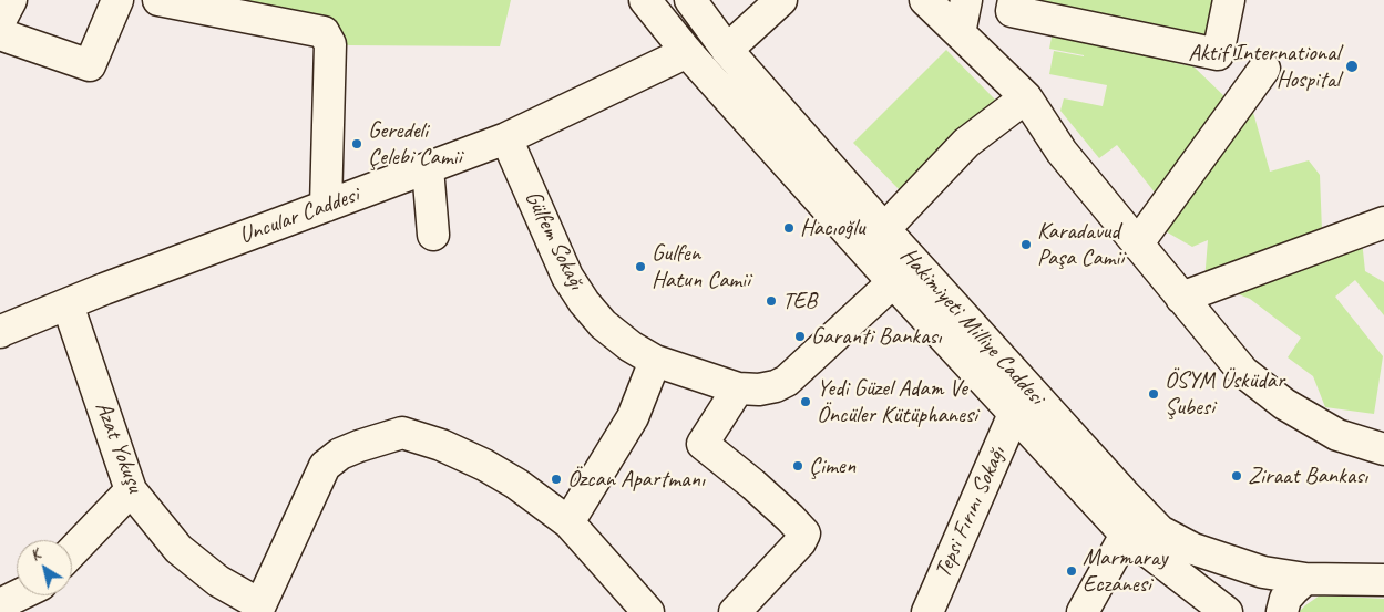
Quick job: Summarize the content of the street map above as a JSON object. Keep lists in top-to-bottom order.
{
  "streets": {
    "street": [
      "Uncular Caddesi",
      "Gülfem Sokağı",
      "Hakimiyeti Milliye Caddesi",
      "Azat Yokuşu",
      "Tepsi Fırını Sokağı"
    ]
  },
  "crossings": [
    ["Uncular Caddesi", "Gülfem Sokağı"],
    ["Uncular Caddesi", "Hakimiyeti Milliye Caddesi"],
    ["Uncular Caddesi", "Azat Yokuşu"],
    ["Gülfem Sokağı", "Hakimiyeti Milliye Caddesi"],
    ["Hakimiyeti Milliye Caddesi", "Tepsi Fırını Sokağı"]
  ],
  "places": [
    "Aktif International Hospital",
    "Geredeli Çelebi Camii",
    "Hacıoğlu",
    "Karadavud Paşa Camii",
    "Gulfen Hatun Camii",
    "TEB",
    "Garanti Bankası",
    "ÖSYM Üsküdar Şubesi",
    "Yedi Güzel Adam Ve Öncüler Kütüphanesi",
    "Çimen",
    "Ziraat Bankası",
    "Özcan Apartmanı",
    "Marmaray Eczanesi"
  ],
  "north": "top left"
}
